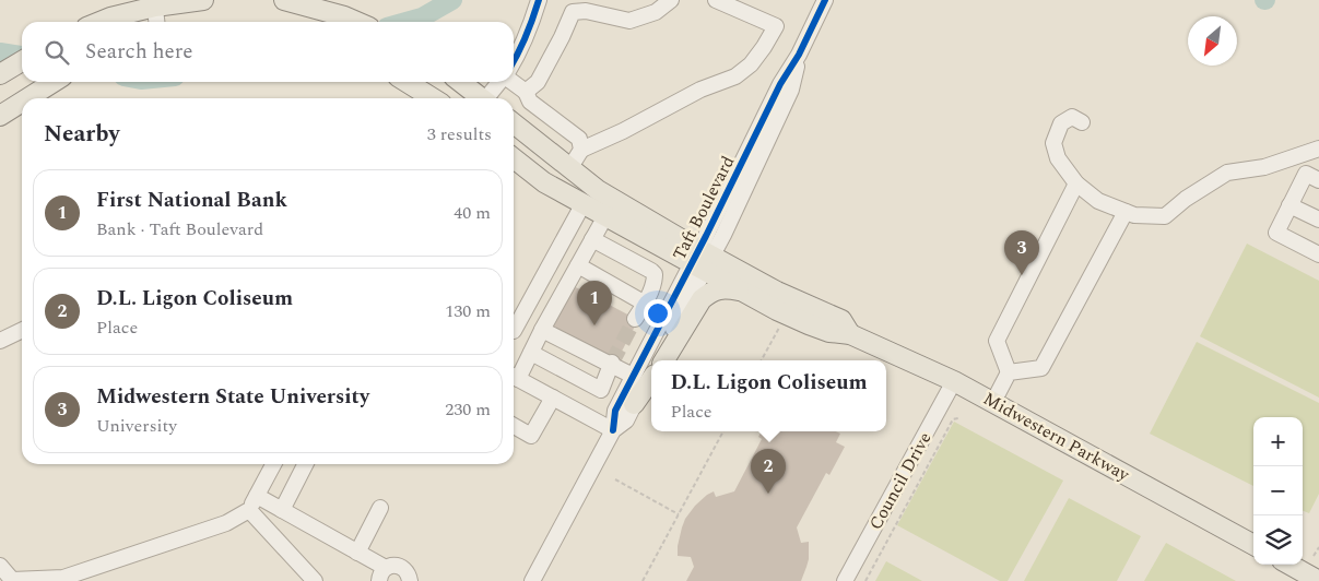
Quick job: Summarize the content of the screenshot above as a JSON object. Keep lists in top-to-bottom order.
{
  "streets": {
    "main road": ["Midwestern Parkway"],
    "street": ["Taft Boulevard", "Council Drive"]
  },
  "crossings": [
    ["Taft Boulevard", "Midwestern Parkway"],
    ["Midwestern Parkway", "Council Drive"]
  ],
  "north": "bottom left",
  "page": {
    "search": "Search here",
    "heading": ["Nearby", "3 results"],
    "list": [
      {
        "mark": "1",
        "name": "First National Bank",
        "note": "Bank · Taft Boulevard",
        "value": "40 m"
      },
      {
        "mark": "2",
        "name": "D.L. Ligon Coliseum",
        "note": "Place",
        "value": "130 m"
      },
      {
        "mark": "3",
        "name": "Midwestern State University",
        "note": "University",
        "value": "230 m"
      }
    ],
    "pins": ["3", "1", "2"],
    "popup": ["D.L. Ligon Coliseum", "Place"],
    "map_buttons": ["+", "−"]
  }
}
